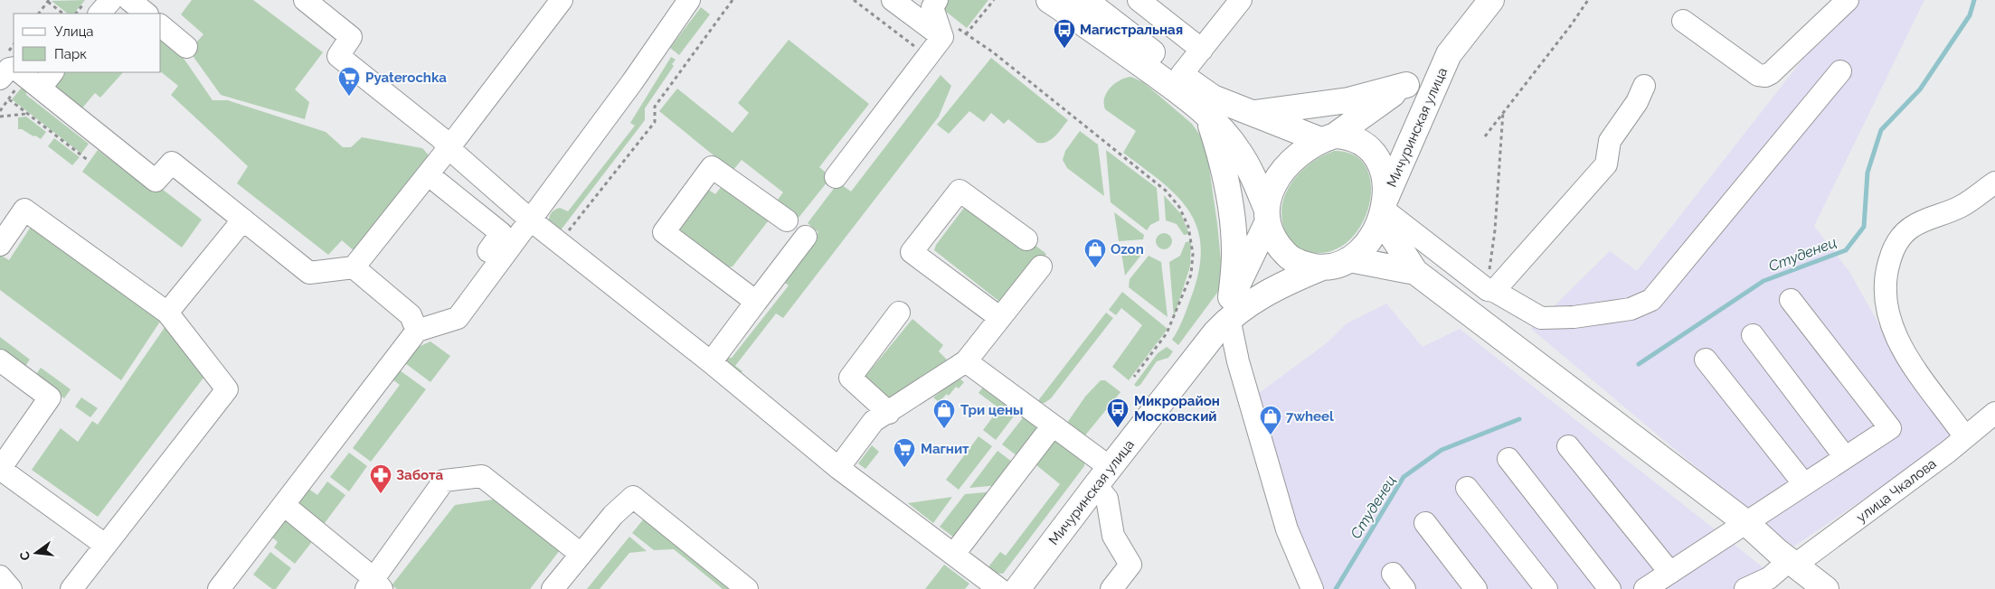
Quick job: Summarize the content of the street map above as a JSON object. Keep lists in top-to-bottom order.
{
  "streets": {
    "main road": ["Мичуринская улица"],
    "street": ["улица Чкалова"]
  },
  "water": ["Студенец"],
  "places": {
    "bus stop": ["Магистральная", "Микрорайон Московский"],
    "supermarket": ["Pyaterochka", "Магнит"],
    "shop": ["Ozon", "Три цены", "7wheel"],
    "pharmacy": ["Забота"]
  },
  "legend": ["Улица", "Парк"],
  "north": "left"
}
